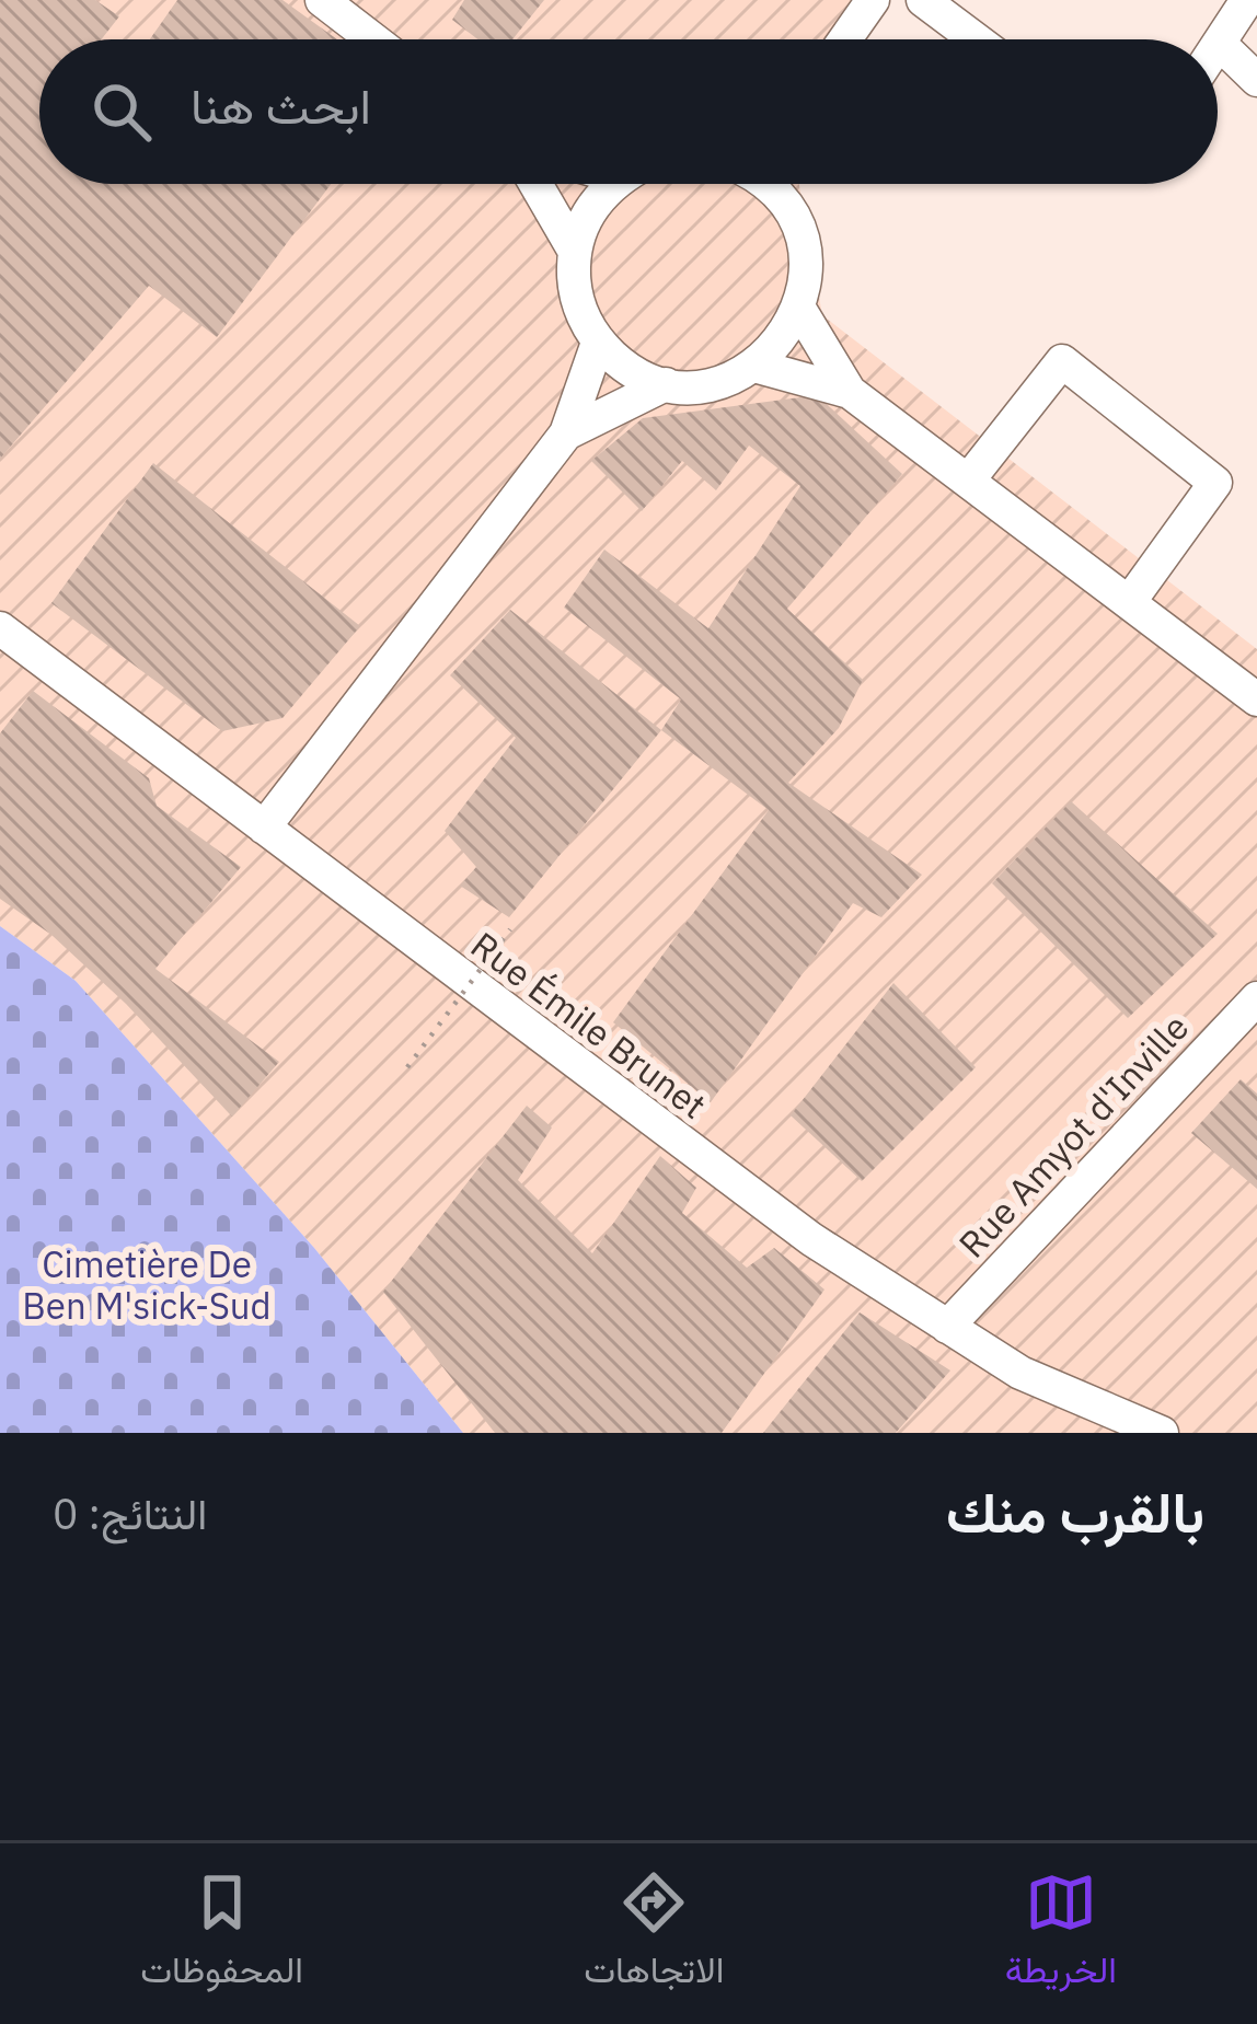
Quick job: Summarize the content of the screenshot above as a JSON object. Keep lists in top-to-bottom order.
{
  "streets": {
    "street": ["Rue Émile Brunet", "Rue Amyot d'Inville"]
  },
  "crossings": [
    ["Rue Émile Brunet", "Rue Amyot d'Inville"]
  ],
  "parks": ["Cimetière De Ben M'sick-Sud"],
  "page": {
    "search": "ابحث هنا",
    "heading": ["بالقرب منك", "النتائج: 0"],
    "nav": ["الخريطة", "الاتجاهات", "المحفوظات"]
  }
}
